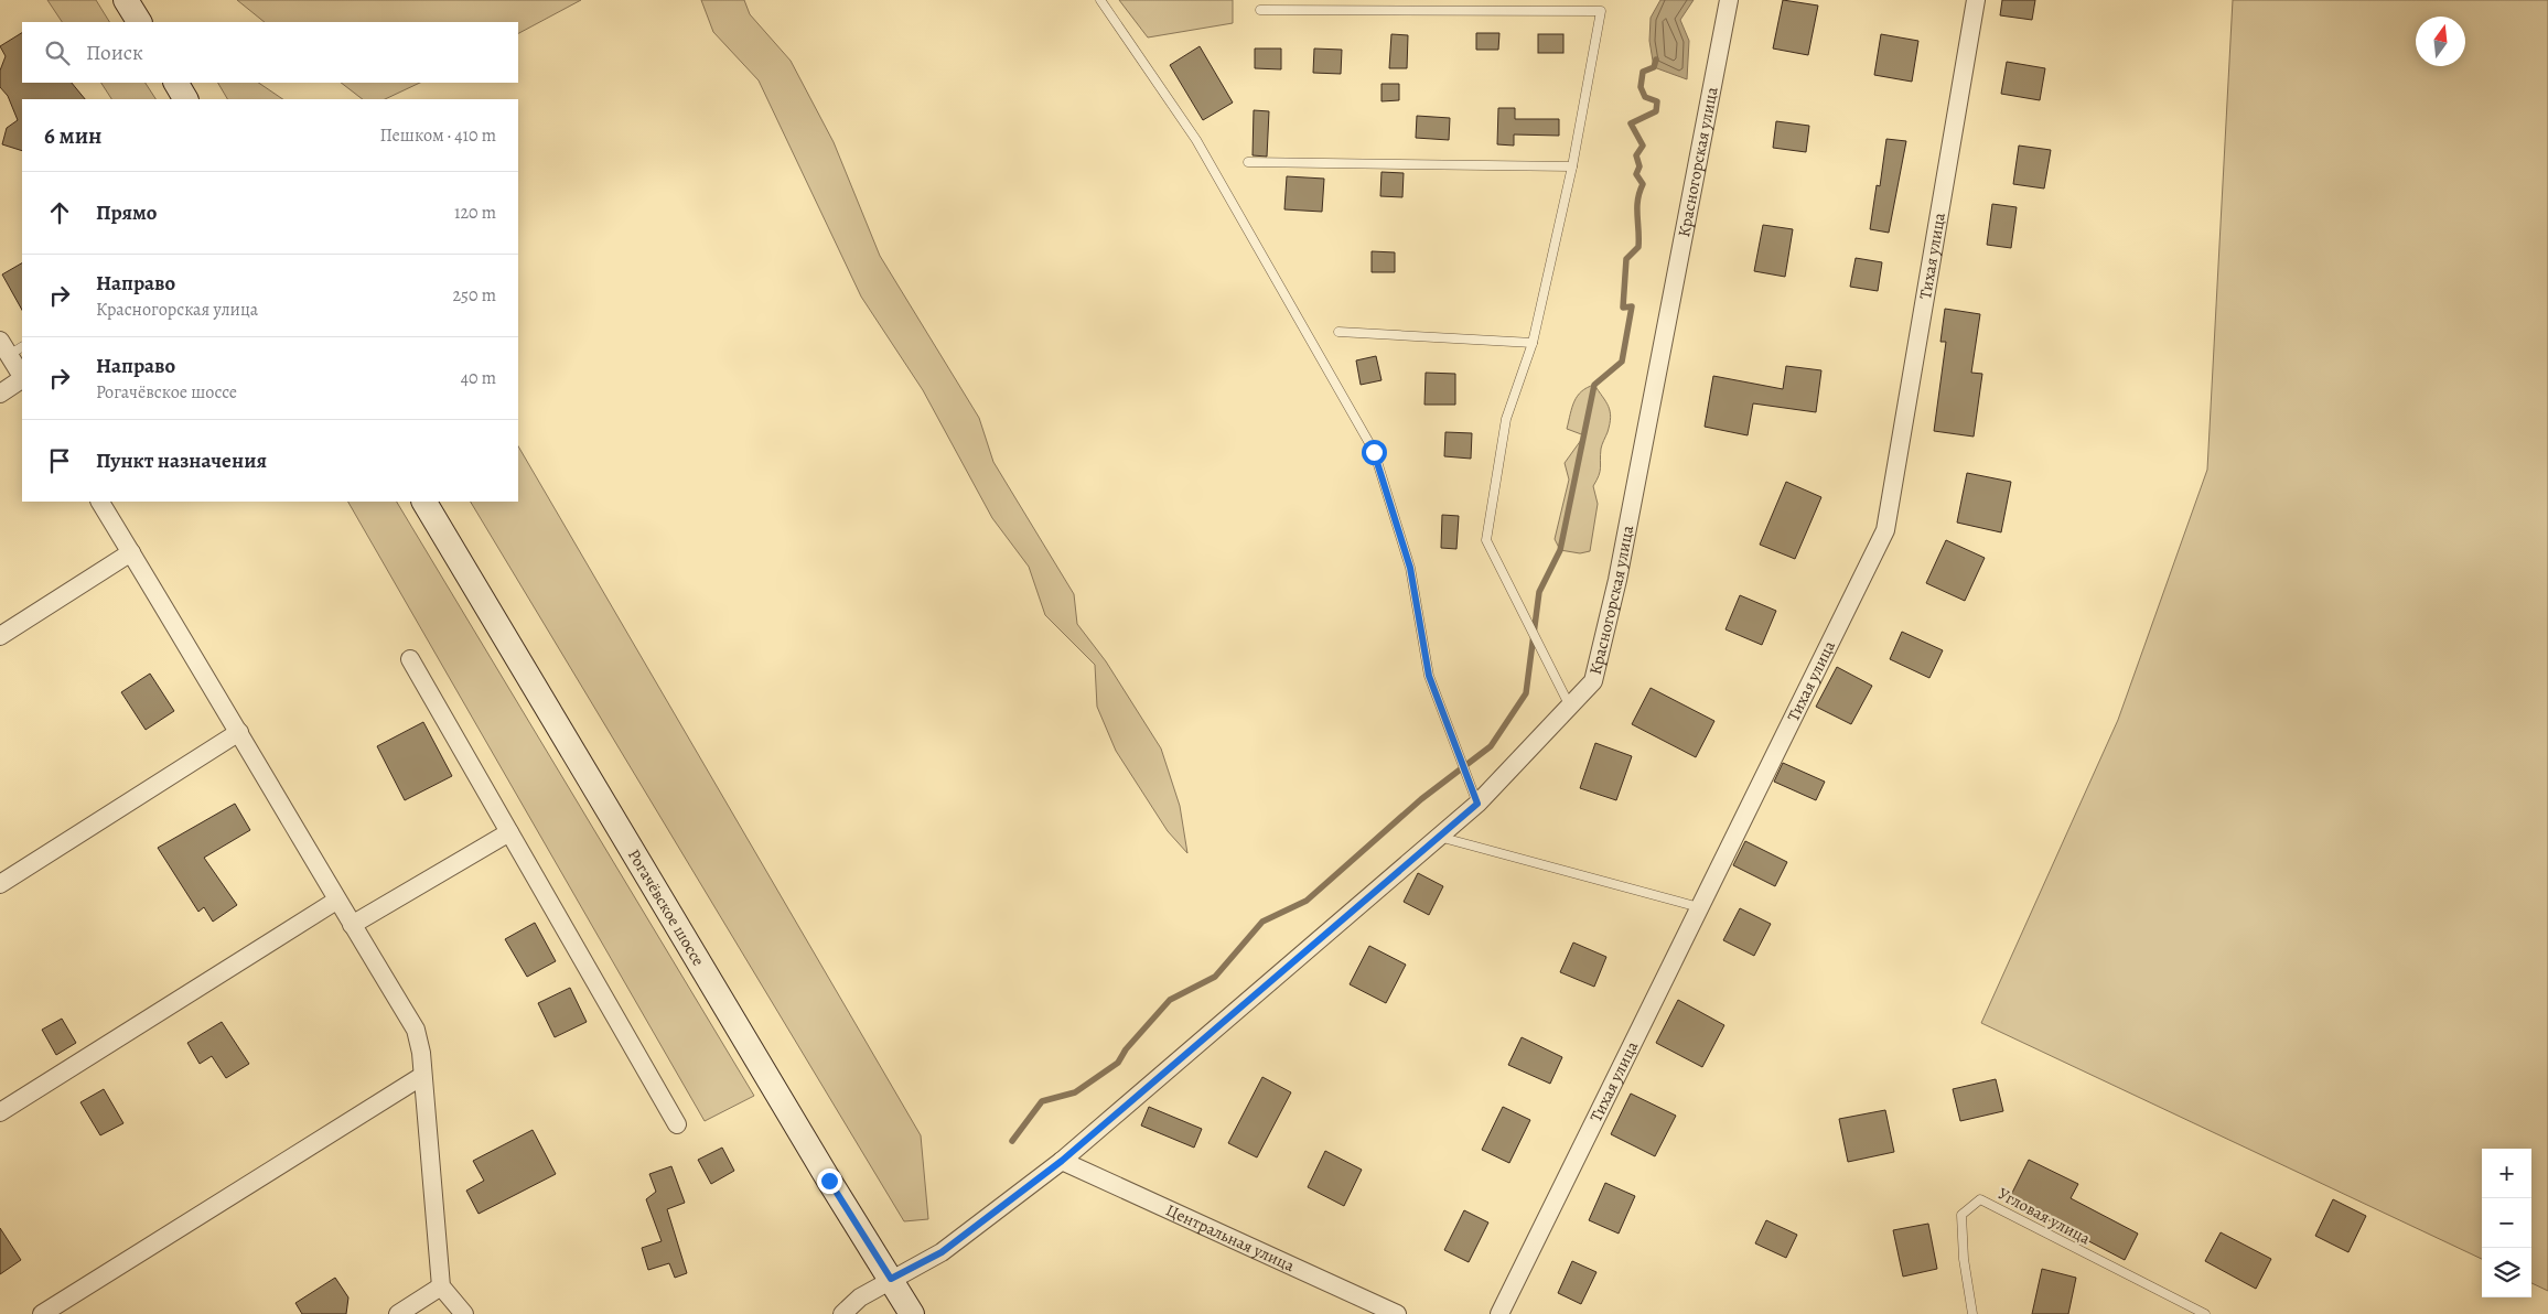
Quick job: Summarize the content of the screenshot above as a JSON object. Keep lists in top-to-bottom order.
{
  "streets": {
    "main road": ["Рогачёвское шоссе"],
    "street": ["Красногорская улица", "Тихая улица", "Центральная улица"],
    "lane": ["Угловая улица"]
  },
  "crossings": [
    ["Красногорская улица", "Рогачёвское шоссе"],
    ["Красногорская улица", "Центральная улица"]
  ],
  "north": "top",
  "page": {
    "search": "Поиск",
    "heading": ["6 мин", "Пешком · 410 m"],
    "list": [
      ["Прямо", "120 m"],
      ["Направо", "Красногорская улица", "250 m"],
      ["Направо", "Рогачёвское шоссе", "40 m"],
      "Пункт назначения"
    ],
    "map_buttons": ["+", "−"]
  }
}
